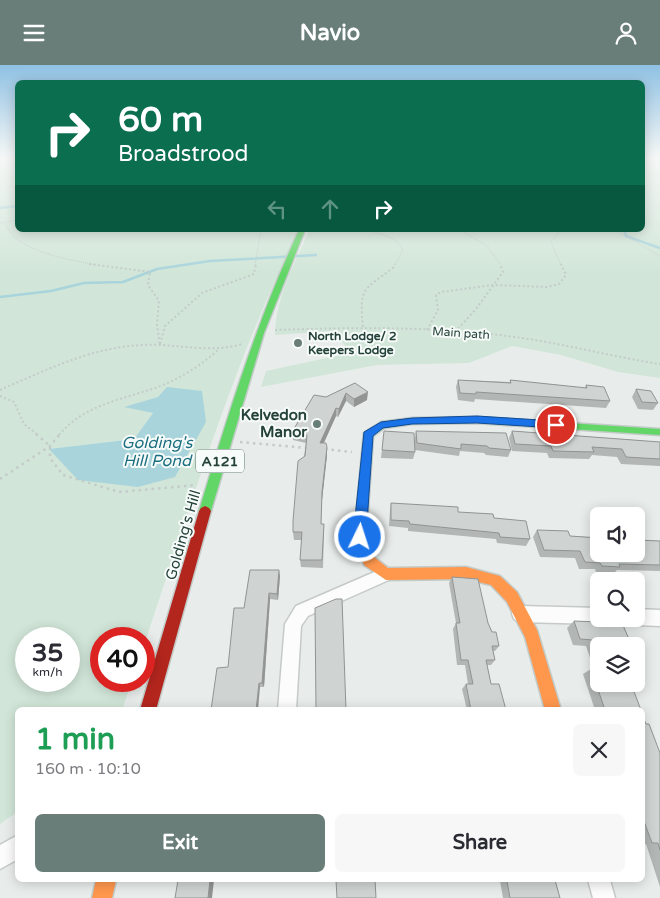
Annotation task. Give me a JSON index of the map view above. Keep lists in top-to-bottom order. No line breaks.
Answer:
{"streets":{"main road":["A121","Golding's Hill"],"path":["Main path"]},"crossings":[["Main path","Golding's Hill"]],"water":["Golding's Hill Pond"],"places":["North Lodge/ 2 Keepers Lodge","Kelvedon Manor"],"page":{"header":"Navio","turn":["60 m","Broadstrood"],"speed":"35 km/h","limit":"40","heading":["1 min","160 m · 10:10"],"buttons":["Exit","Share"]}}
